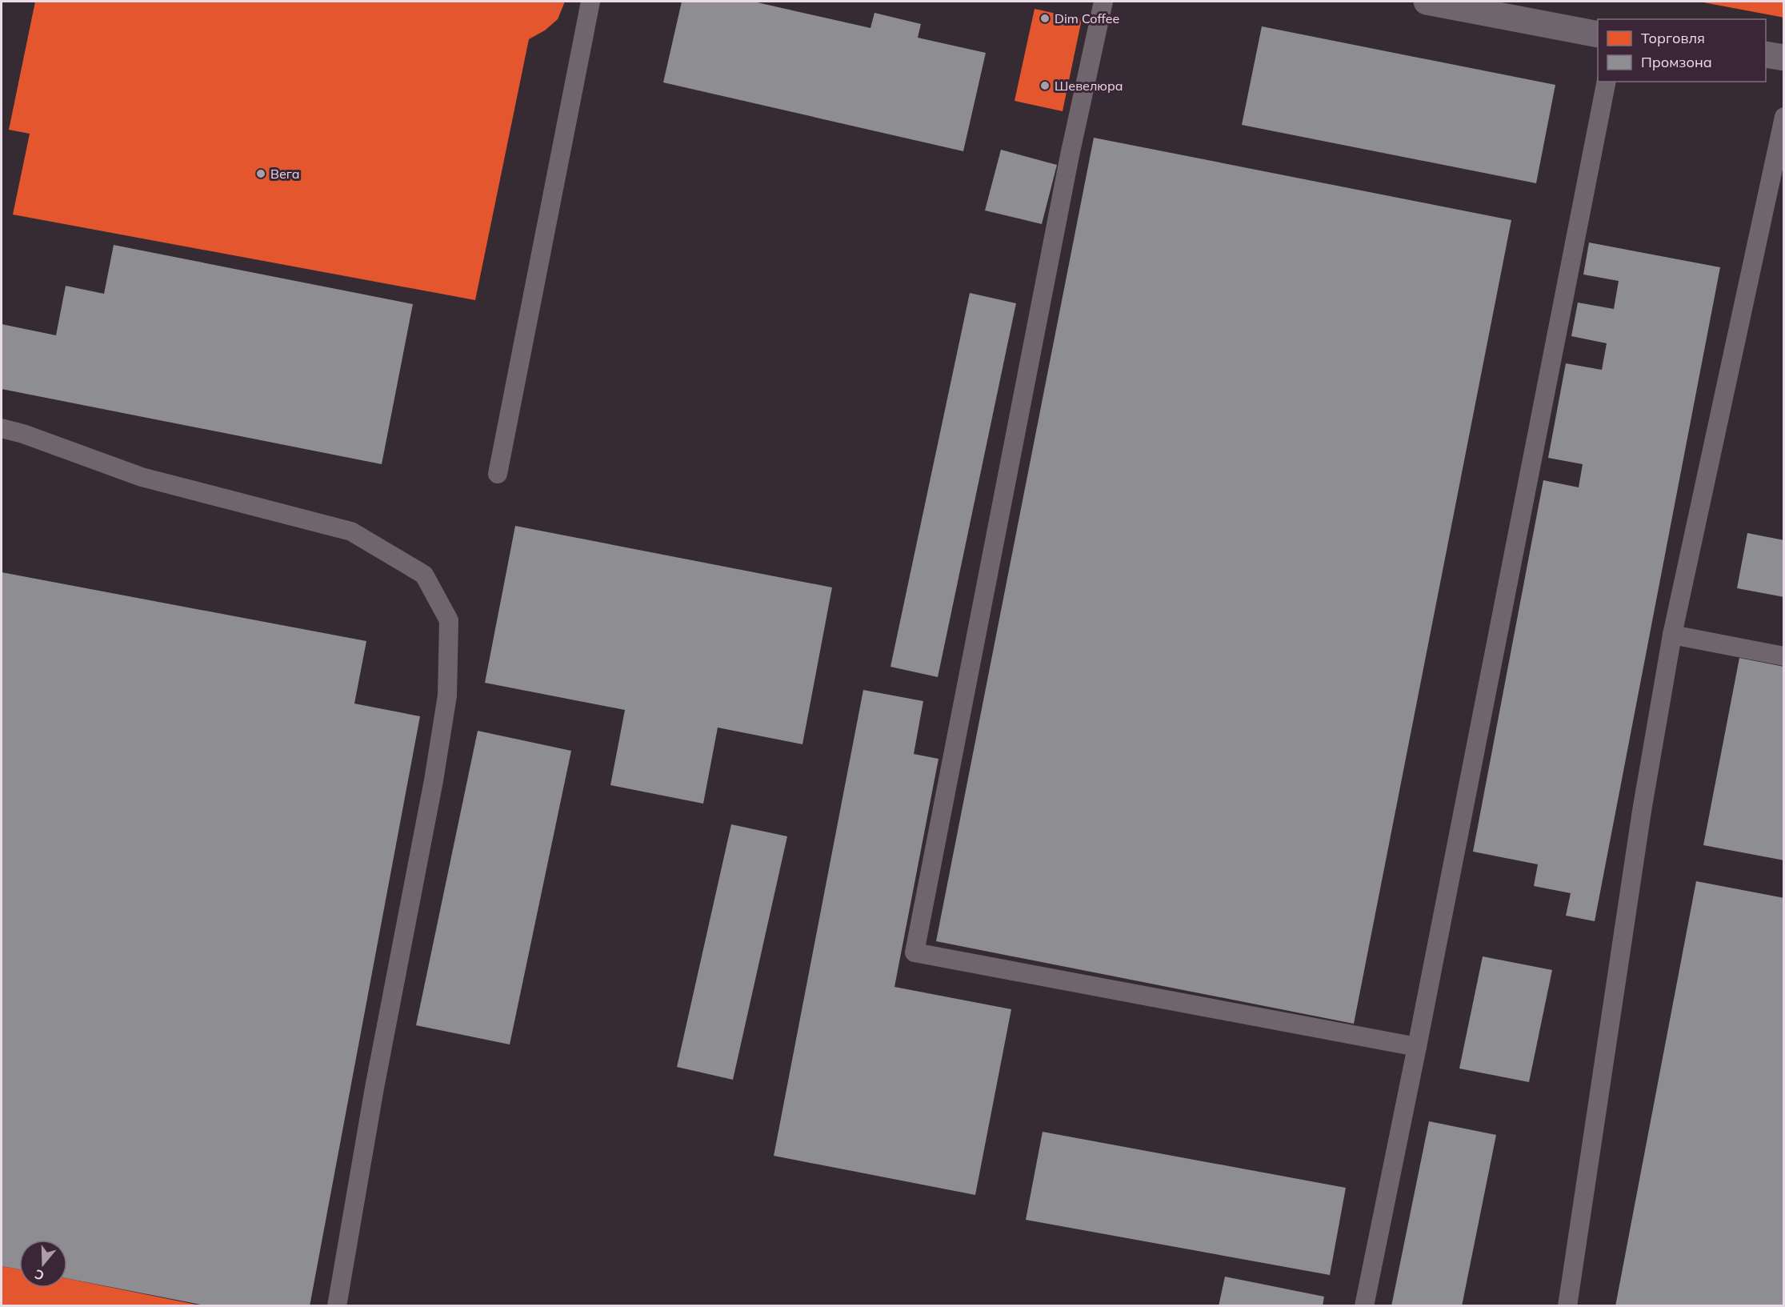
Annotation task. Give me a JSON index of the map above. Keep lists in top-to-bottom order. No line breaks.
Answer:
{"places":["Dim Coffee","Шевелюра","Вега"],"legend":["Торговля","Промзона"],"north":"bottom"}
